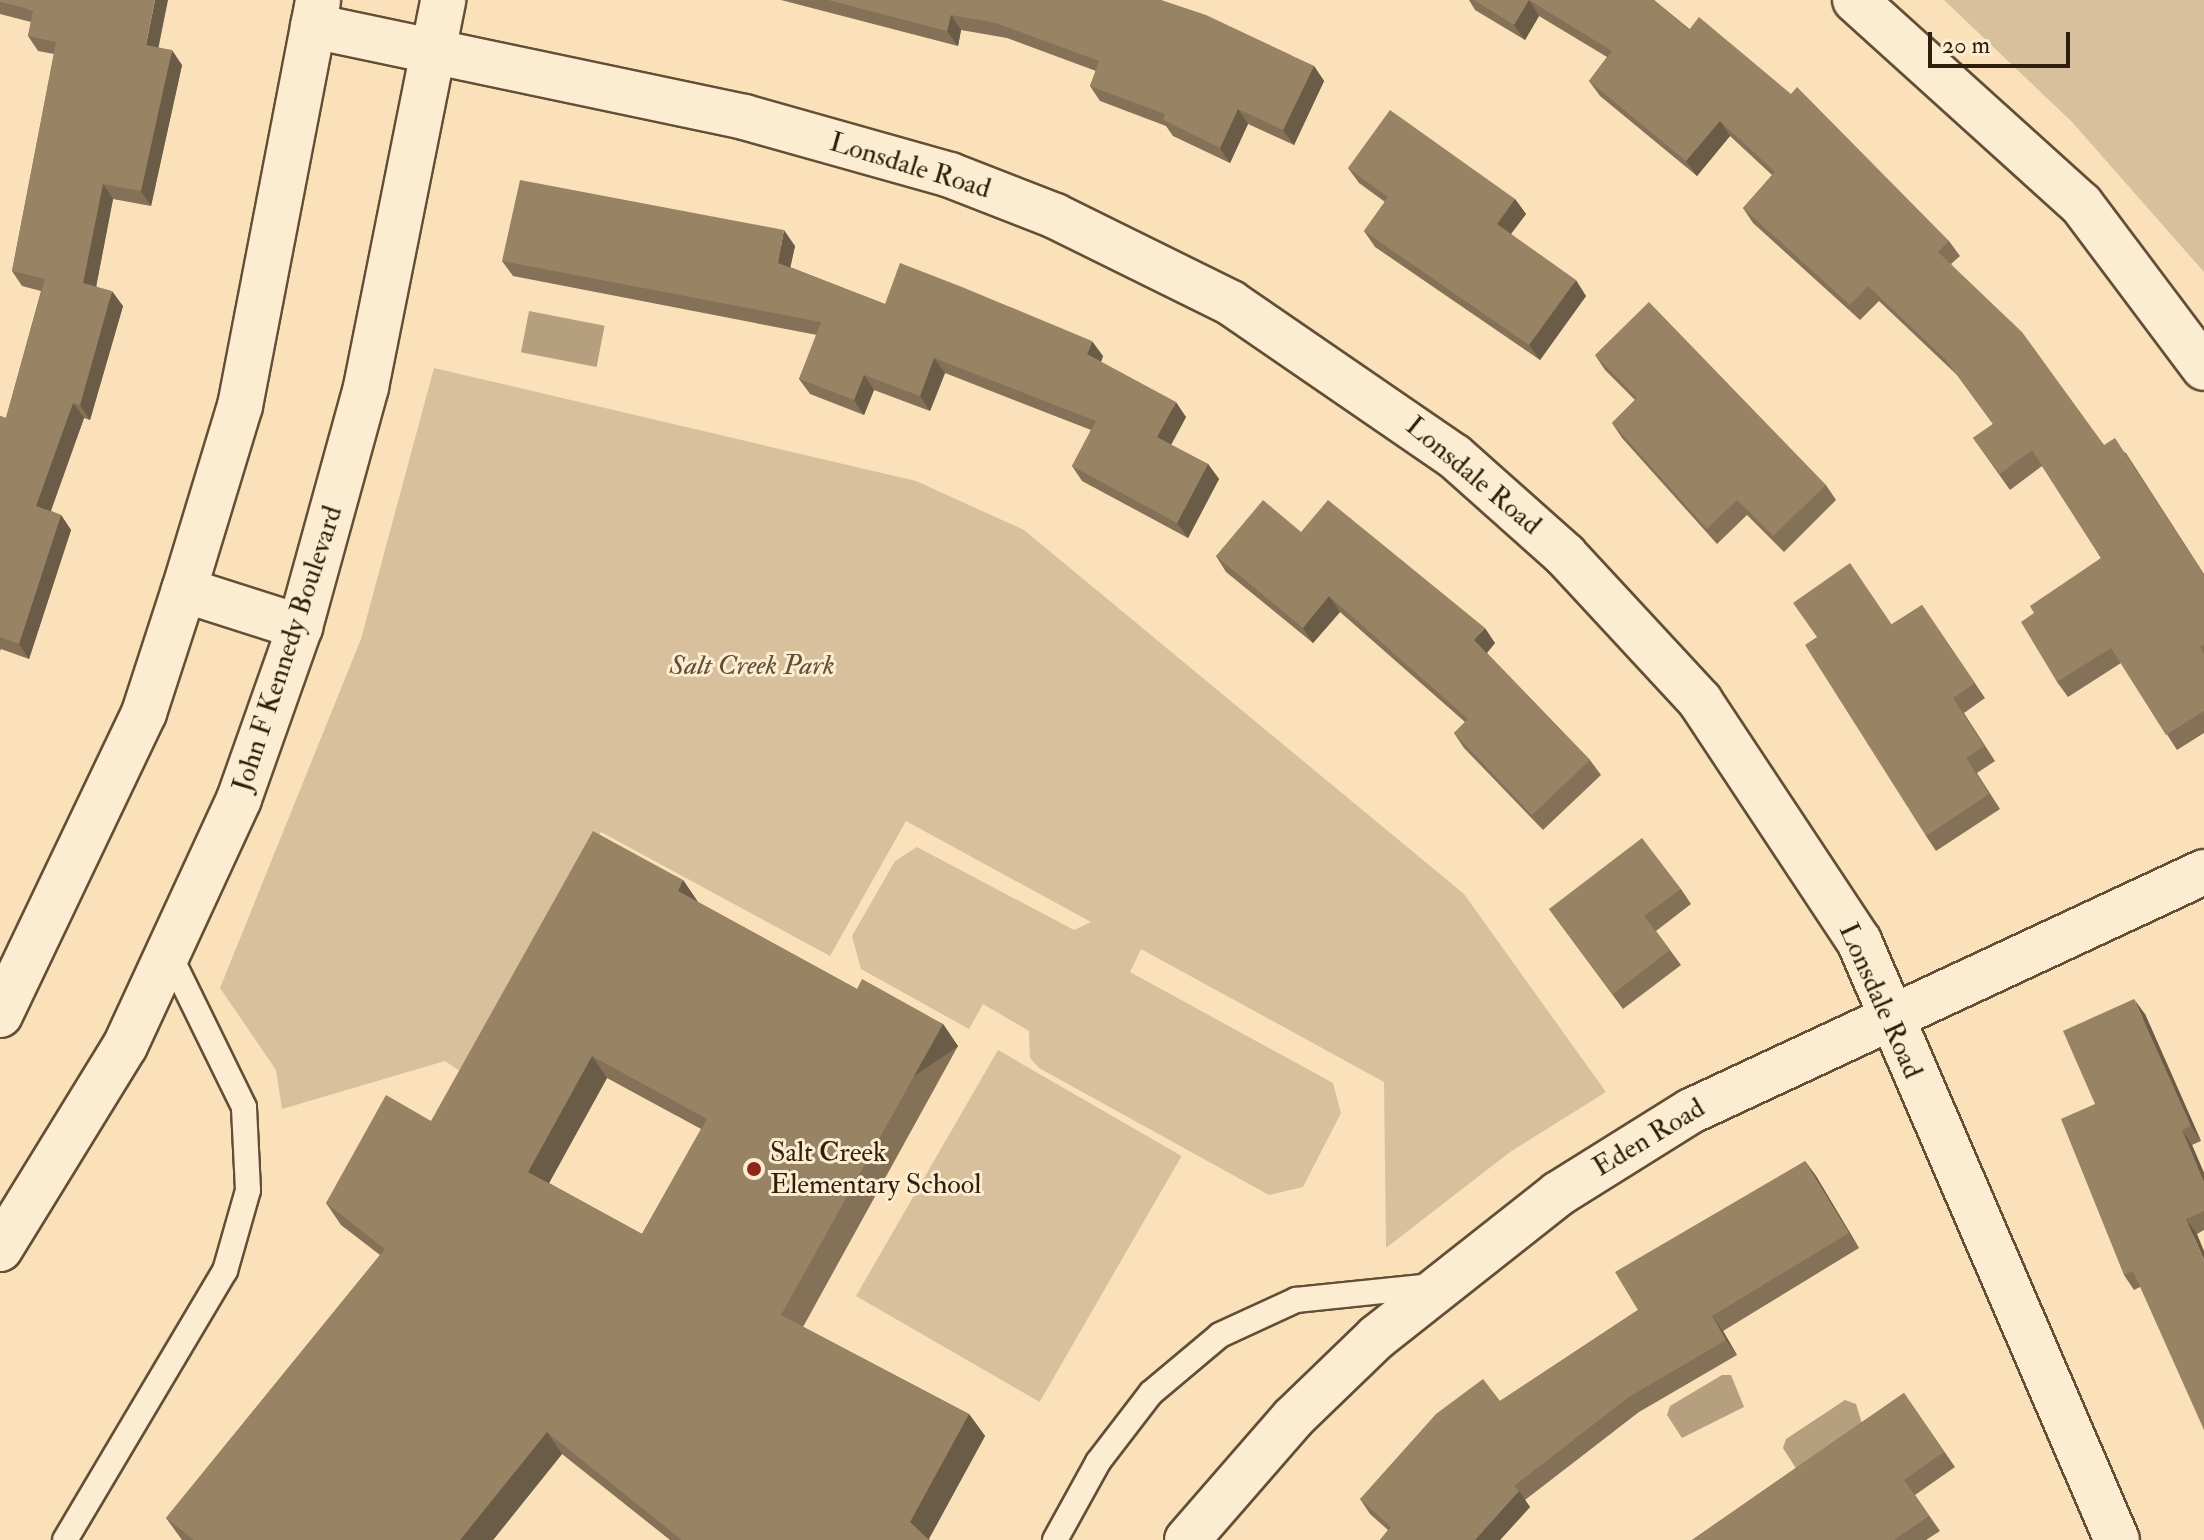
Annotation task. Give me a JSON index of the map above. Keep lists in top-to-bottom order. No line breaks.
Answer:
{"streets":{"street":["Lonsdale Road","John F Kennedy Boulevard","Eden Road"]},"crossings":[["Lonsdale Road","John F Kennedy Boulevard"],["Lonsdale Road","Eden Road"]],"parks":["Salt Creek Park"],"places":["Salt Creek Elementary School"],"scale_bar":"20 m"}
